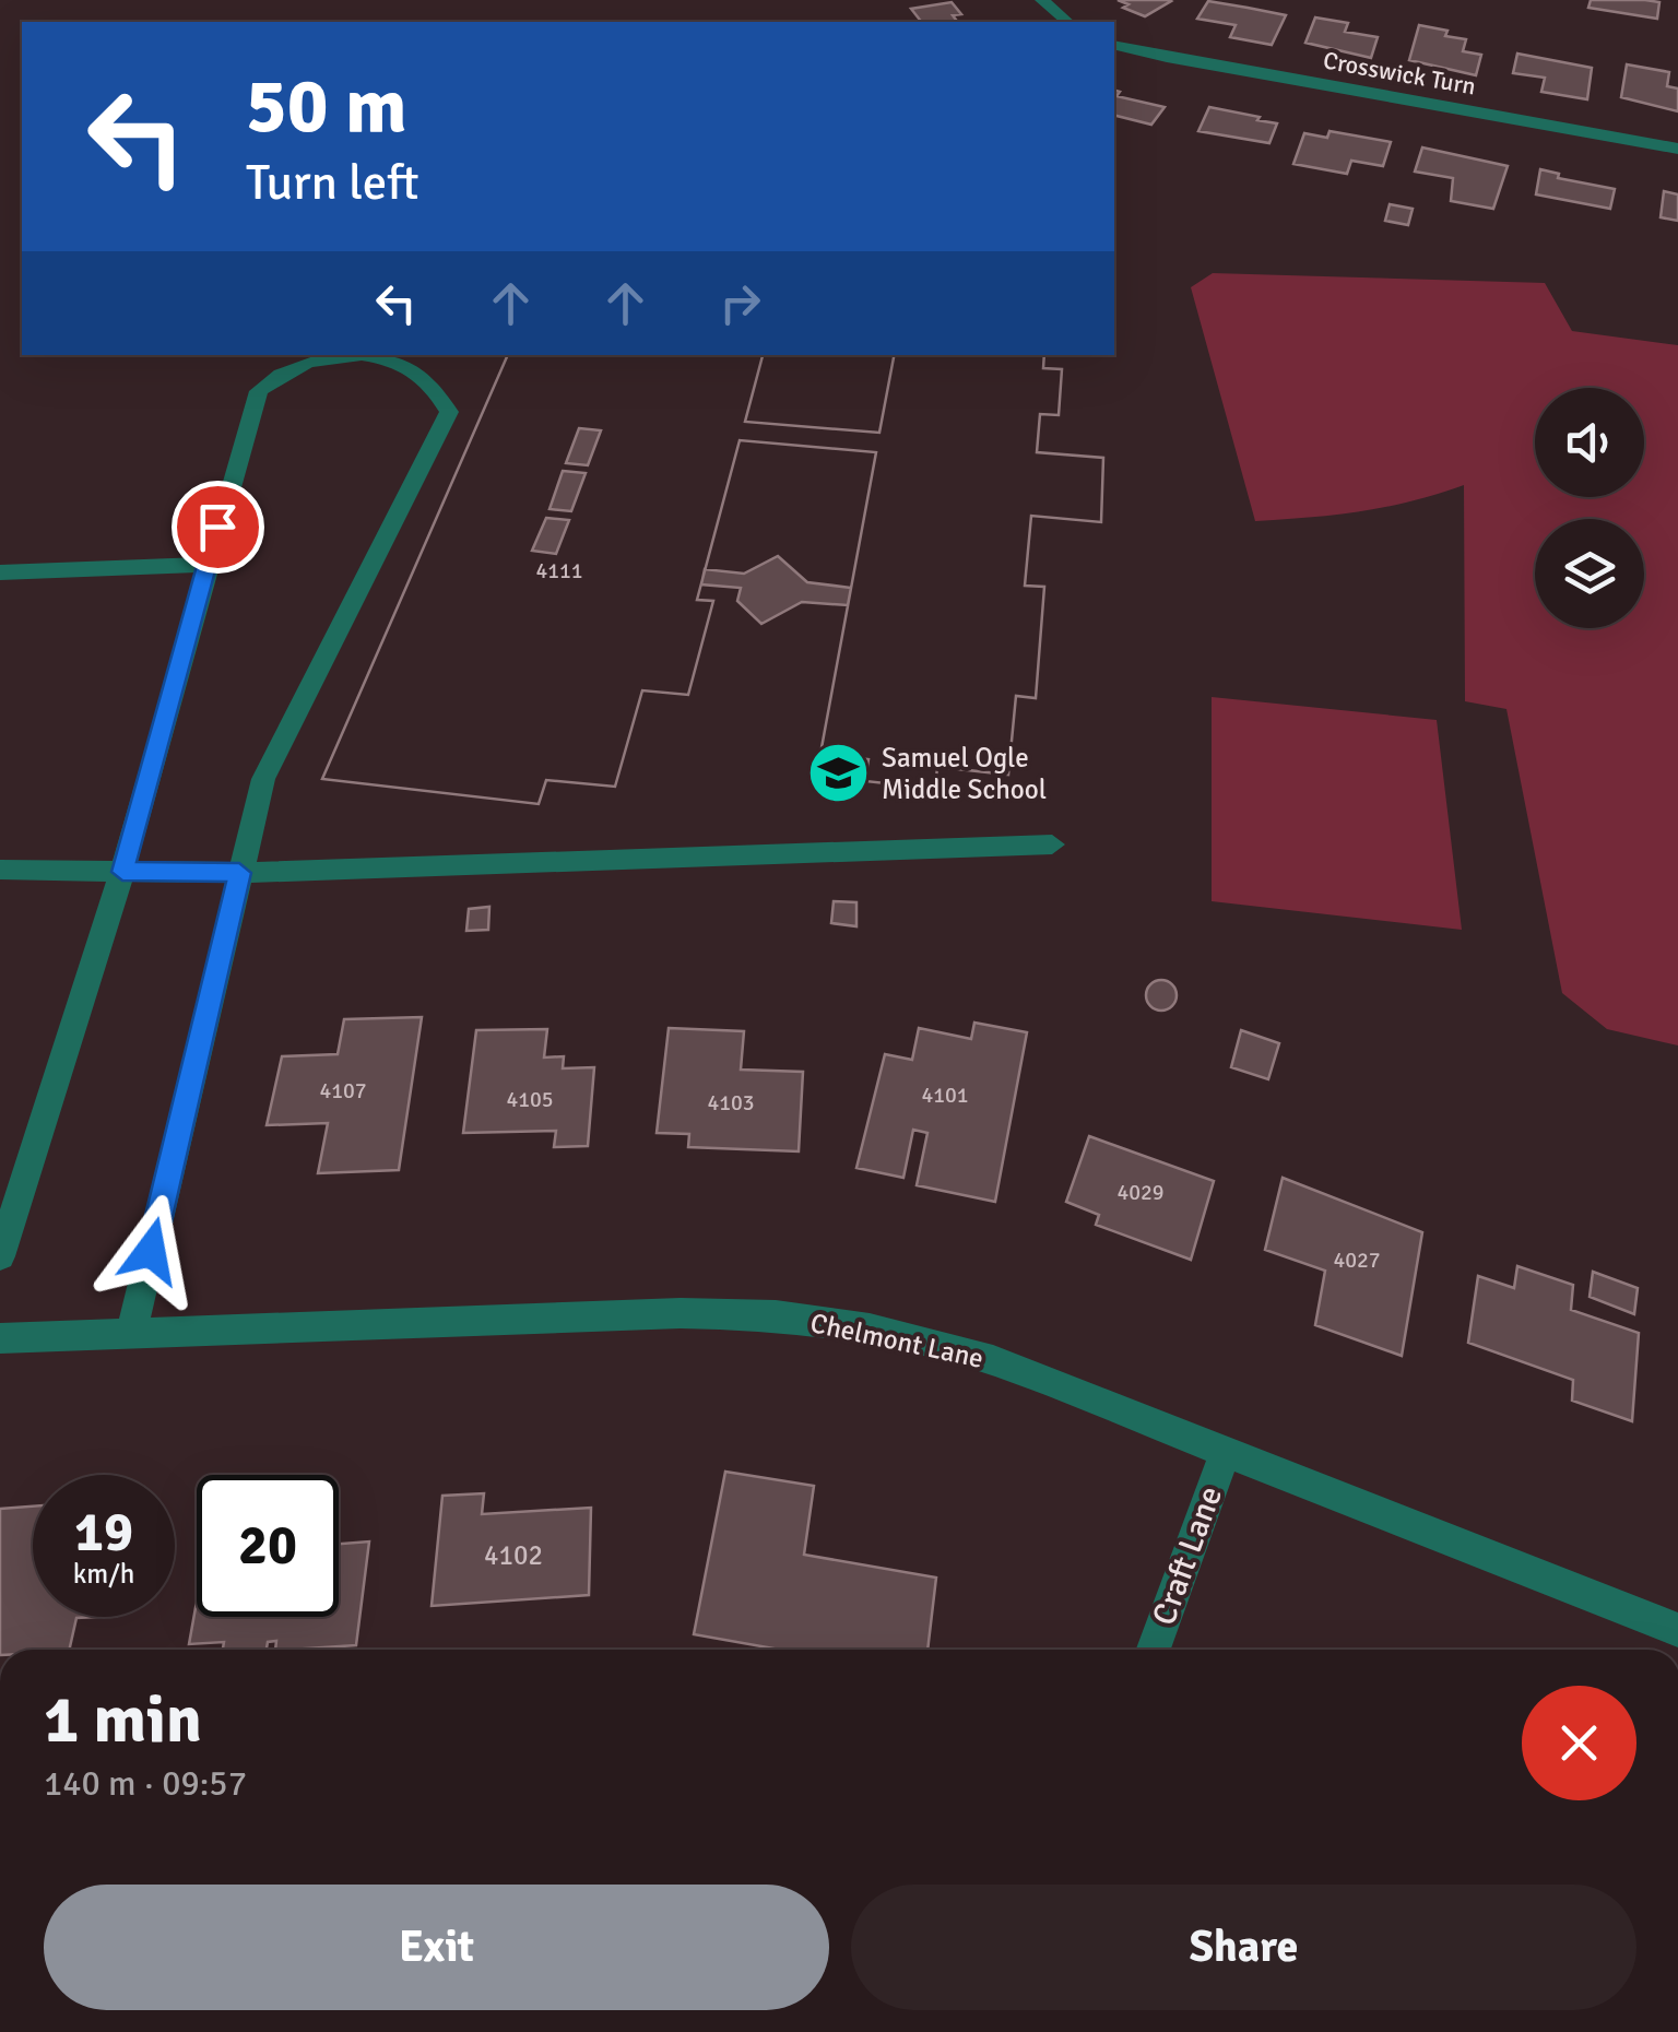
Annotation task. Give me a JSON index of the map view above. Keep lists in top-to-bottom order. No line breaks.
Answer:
{"streets":{"street":["Crosswick Turn","Chelmont Lane","Craft Lane"]},"crossings":[["Chelmont Lane","Craft Lane"]],"places":{"school or university":["Samuel Ogle Middle School"]},"house_numbers":["4111","4107","4101","4105","4103","4029","4027","4102"],"page":{"turn":["50 m","Turn left"],"speed":"19 km/h","limit":"20","heading":["1 min","140 m · 09:57"],"buttons":["Exit","Share"]}}
